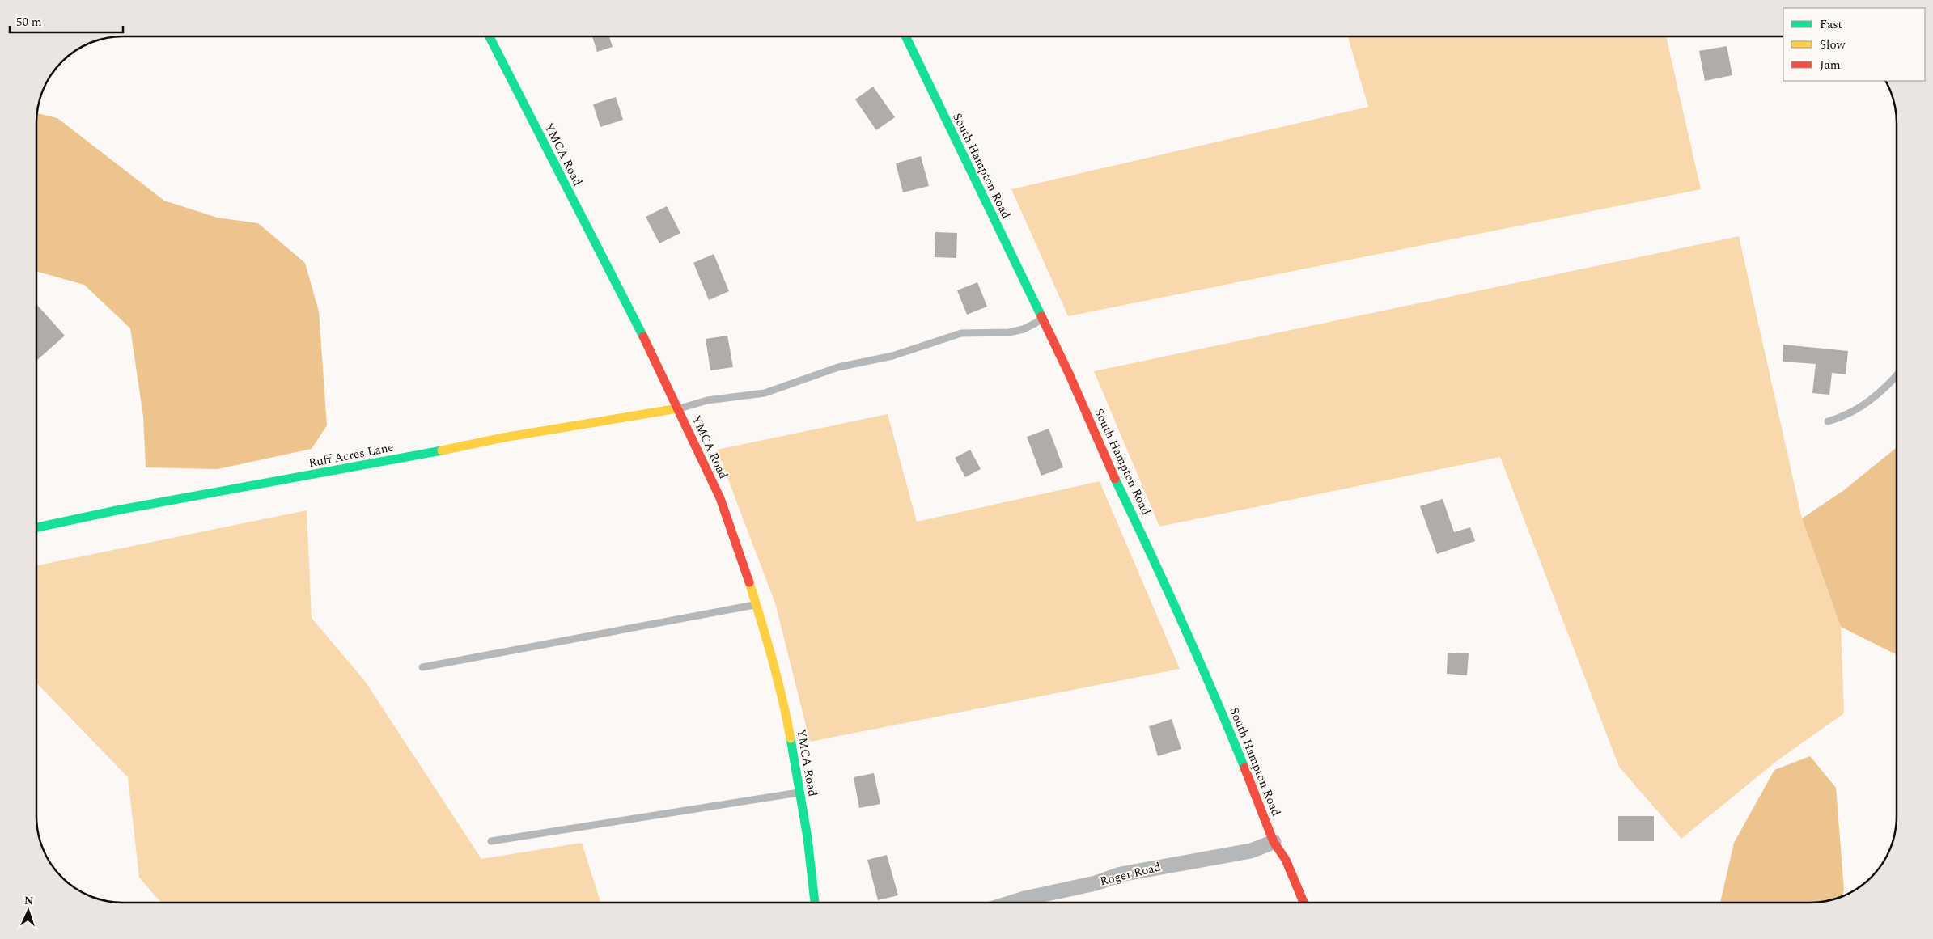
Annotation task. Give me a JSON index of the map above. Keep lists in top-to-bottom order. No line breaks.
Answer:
{"streets":{"street":["YMCA Road","South Hampton Road","Ruff Acres Lane","Roger Road"]},"crossings":[["YMCA Road","Ruff Acres Lane"],["South Hampton Road","Roger Road"]],"legend":["Fast","Slow","Jam"],"scale_bar":"50 m","north":"top"}
